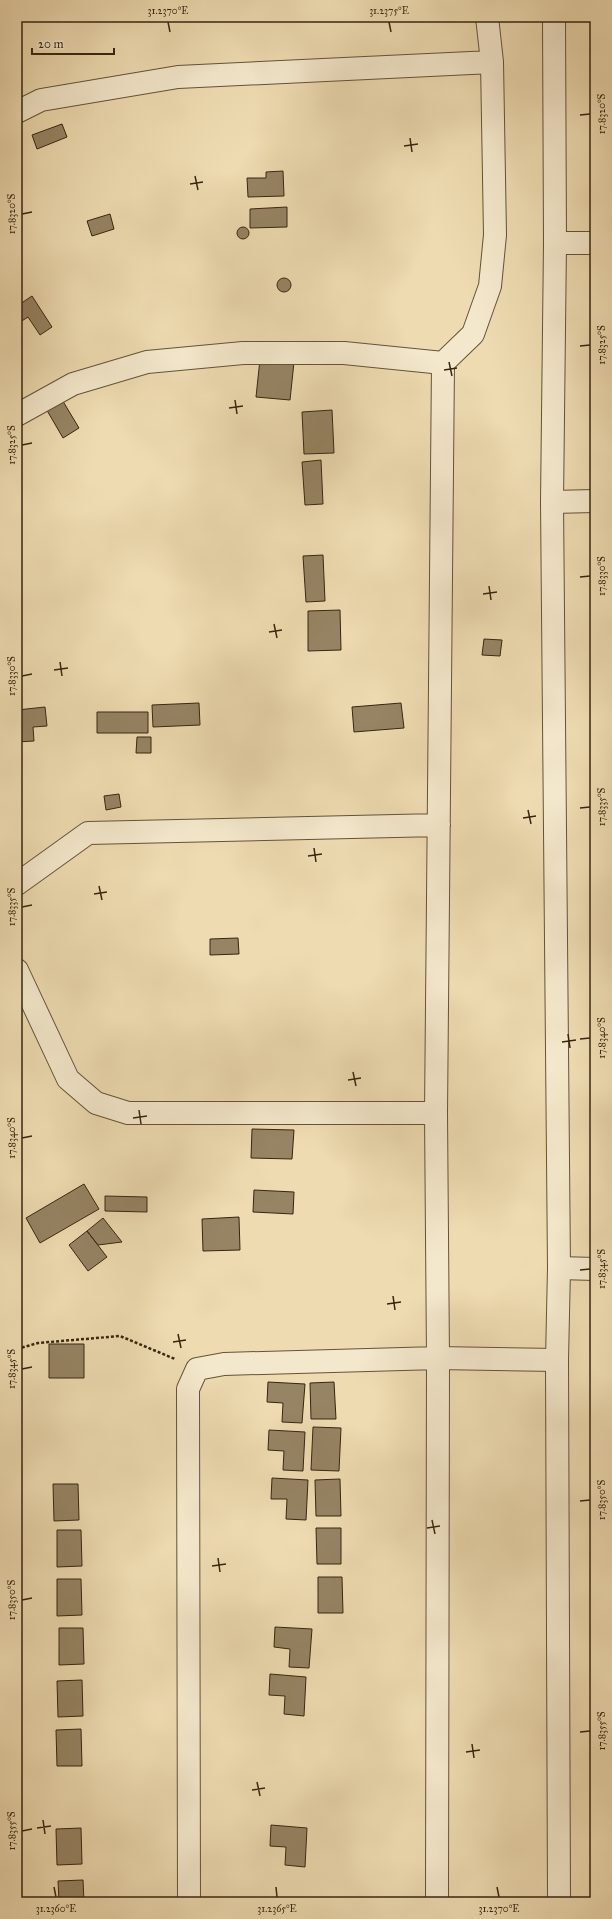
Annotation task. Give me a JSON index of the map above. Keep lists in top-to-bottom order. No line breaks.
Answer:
{"scale_bar":"20 m","coordinates":["31.2370°E","31.2375°E","17.8320°S","17.8325°S","17.8330°S","17.8335°S","17.8340°S","17.8345°S","17.8350°S","17.8355°S","31.2360°E","31.2365°E"]}
